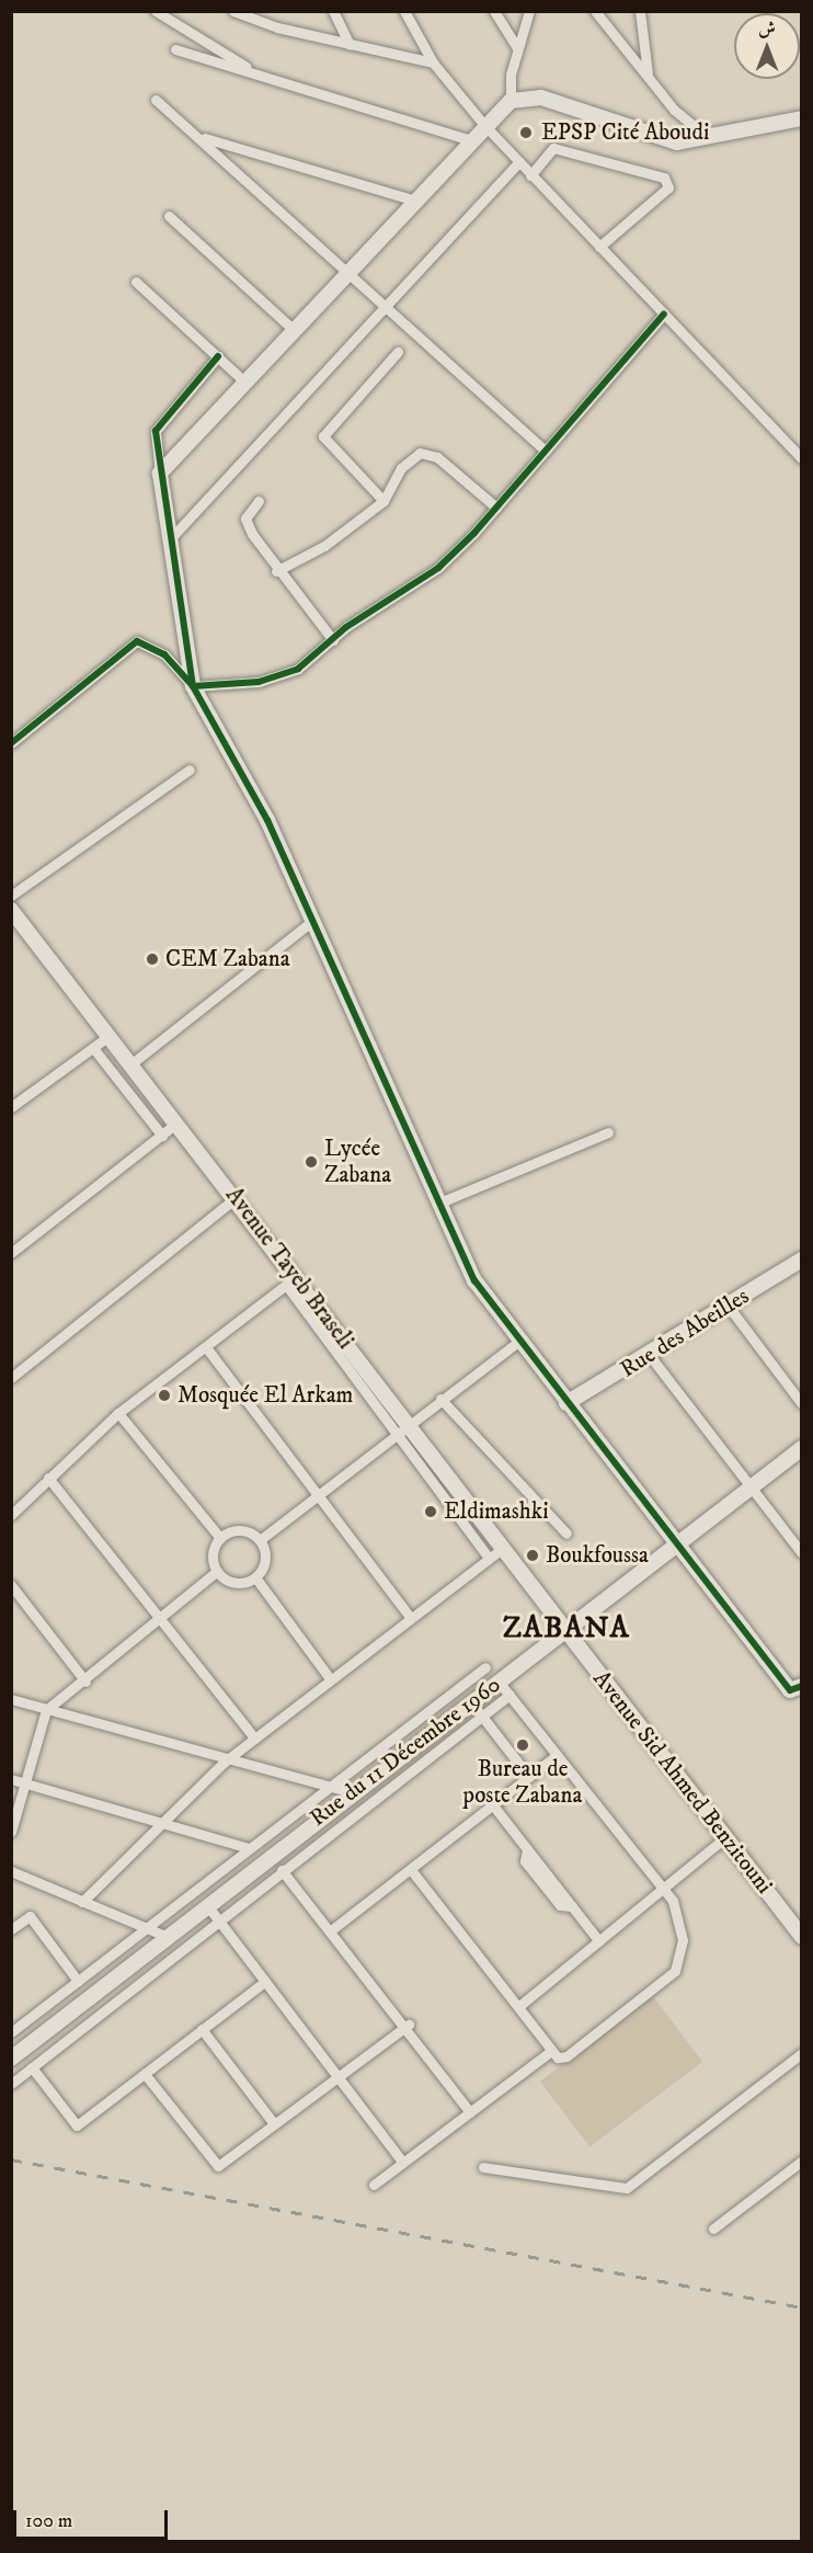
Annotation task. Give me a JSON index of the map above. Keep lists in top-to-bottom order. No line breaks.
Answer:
{"streets":{"street":["Avenue Tayeb Braseli","Rue des Abeilles","Rue du 11 Décembre 1960","Avenue Sid Ahmed Benzitouni"]},"crossings":[["Avenue Tayeb Braseli","Rue du 11 Décembre 1960"],["Avenue Tayeb Braseli","Avenue Sid Ahmed Benzitouni"],["Rue du 11 Décembre 1960","Avenue Sid Ahmed Benzitouni"]],"districts":["ZABANA"],"places":["EPSP Cité Aboudi","CEM Zabana","Lycée Zabana","Mosquée El Arkam","Eldimashki","Boukfoussa","Bureau de poste Zabana"],"scale_bar":"100 m","north":"top"}
